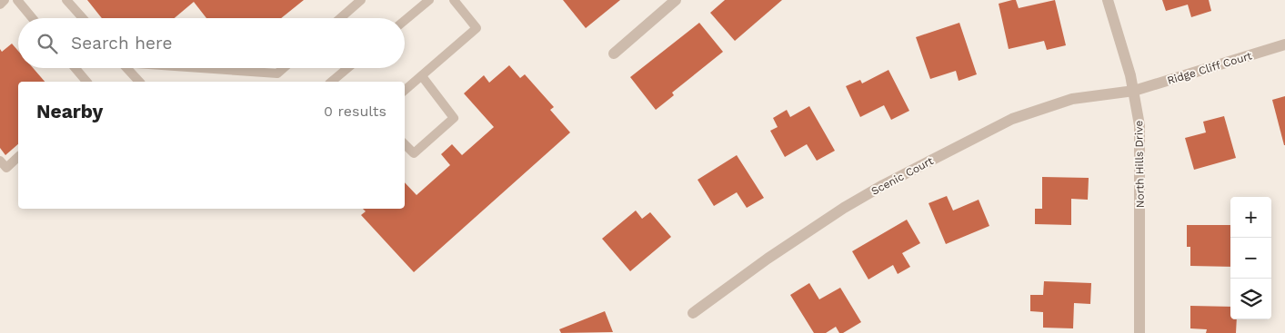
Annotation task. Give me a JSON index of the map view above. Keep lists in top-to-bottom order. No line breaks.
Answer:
{"streets":{"street":["Ridge Cliff Court","North Hills Drive","Scenic Court"]},"crossings":[["Ridge Cliff Court","North Hills Drive"],["Ridge Cliff Court","Scenic Court"],["North Hills Drive","Scenic Court"]],"page":{"search":"Search here","heading":["Nearby","0 results"],"map_buttons":["+","−"]}}
